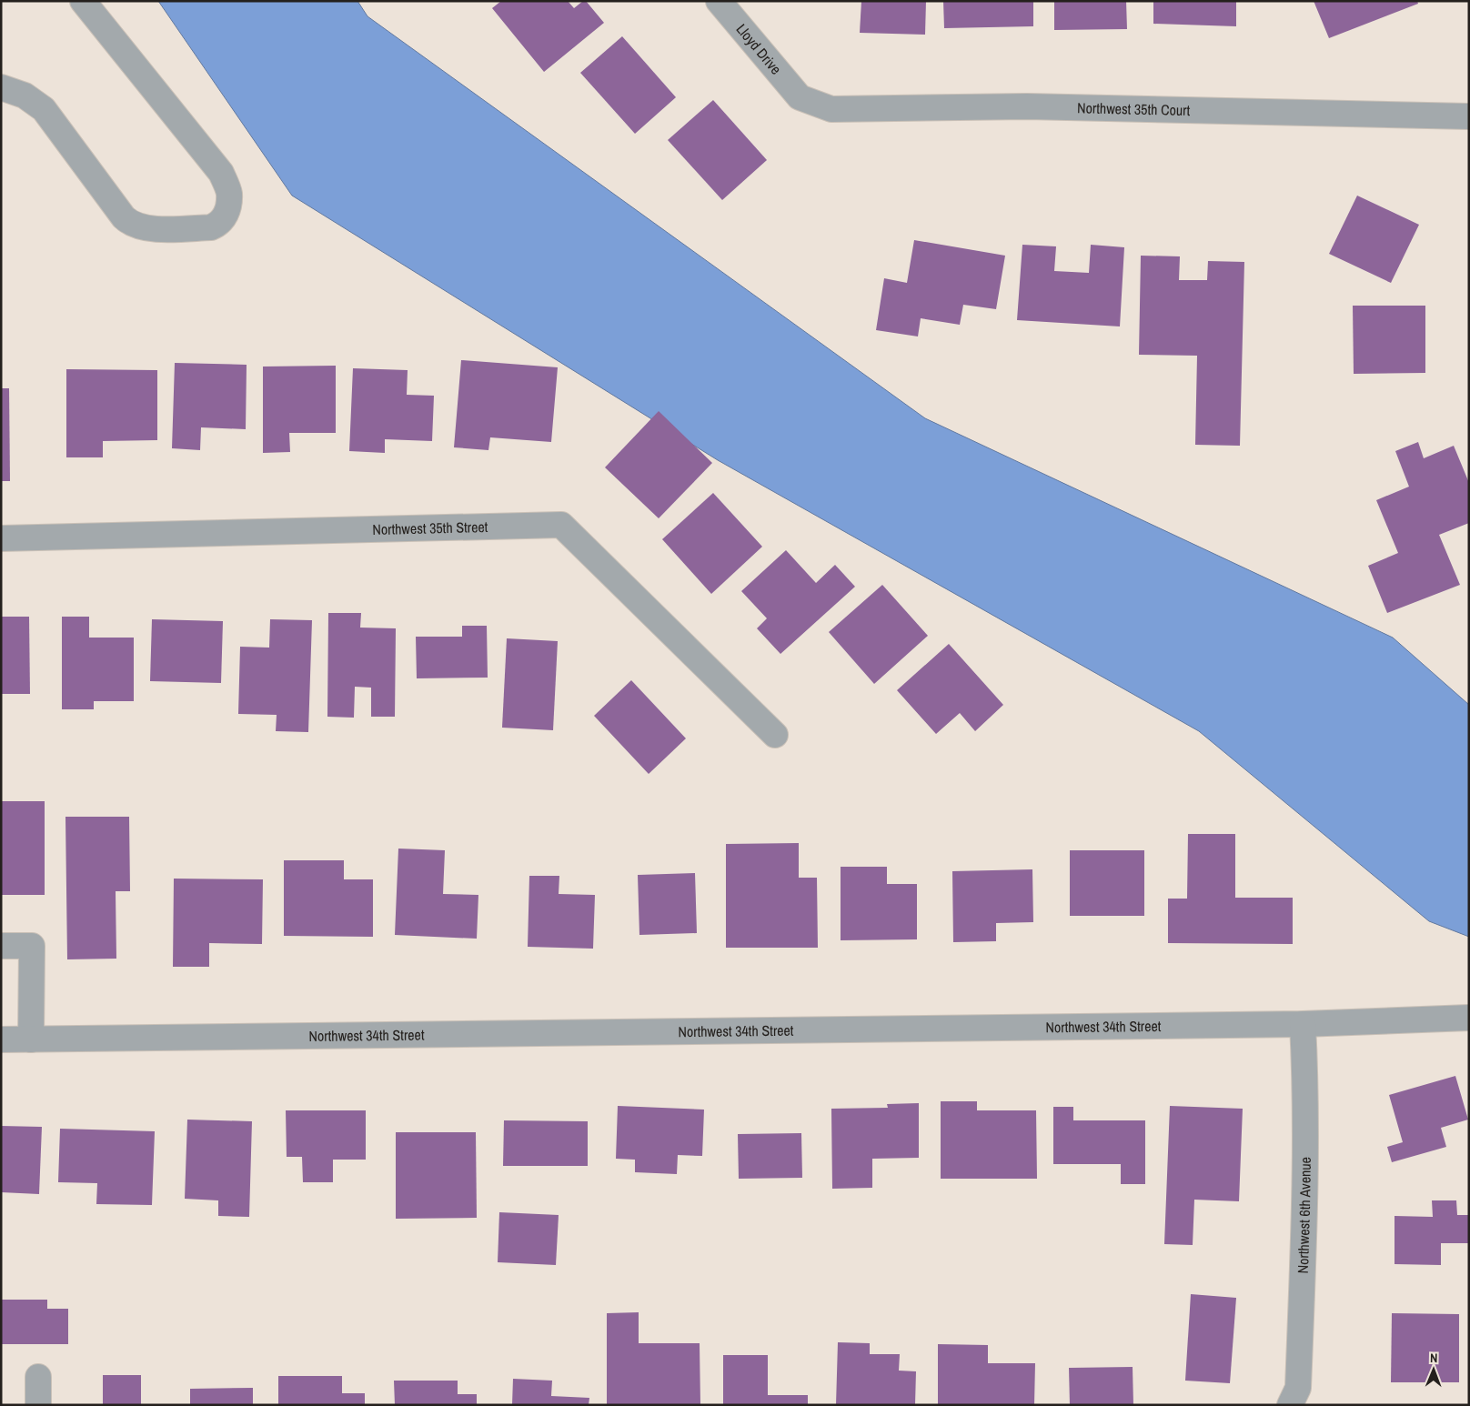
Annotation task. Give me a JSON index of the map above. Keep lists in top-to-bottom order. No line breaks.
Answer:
{"streets":{"street":["Lloyd Drive","Northwest 35th Court","Northwest 35th Street","Northwest 34th Street","Northwest 6th Avenue"]},"crossings":[["Lloyd Drive","Northwest 35th Court"],["Northwest 34th Street","Northwest 6th Avenue"]],"north":"top"}
